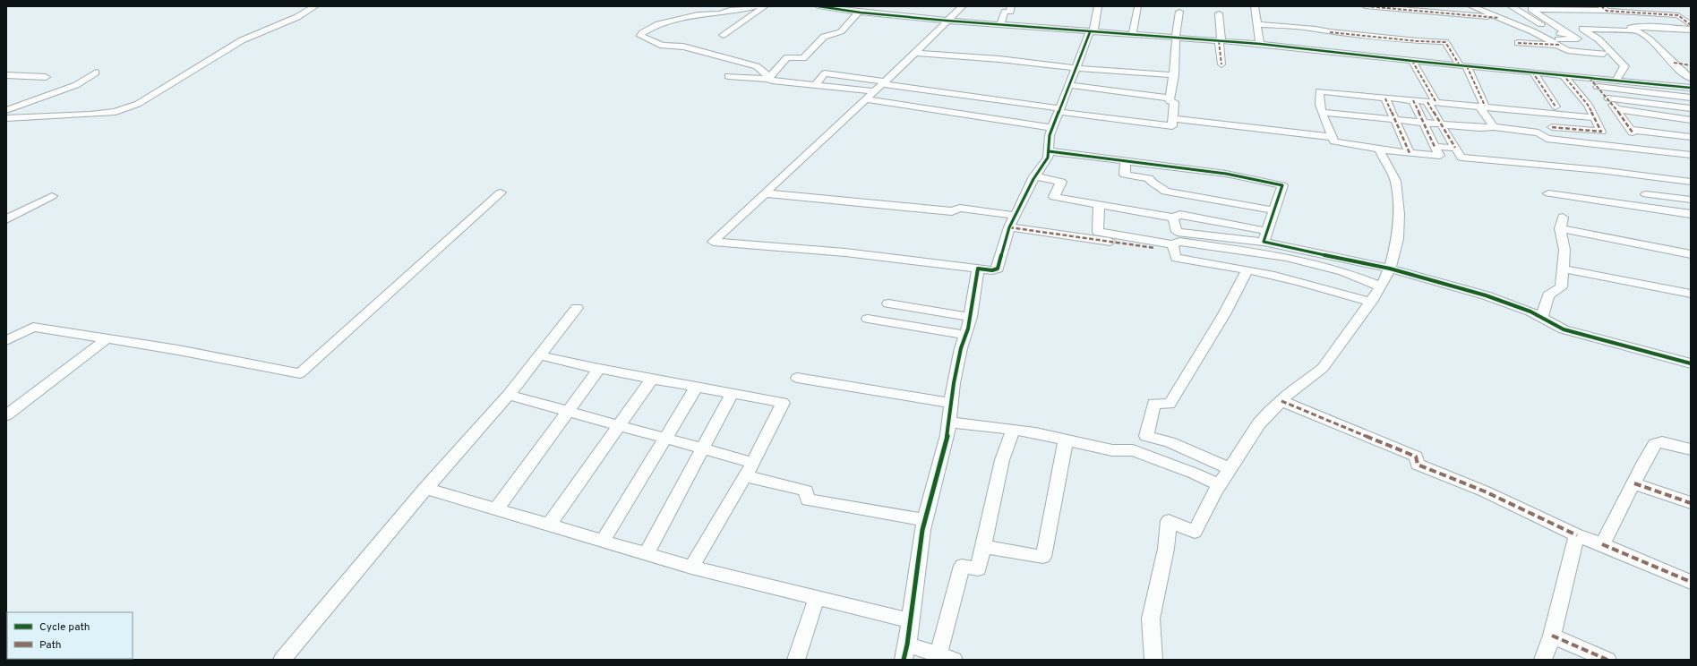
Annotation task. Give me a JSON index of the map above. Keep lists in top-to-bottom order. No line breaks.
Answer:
{"legend":["Cycle path","Path"]}
